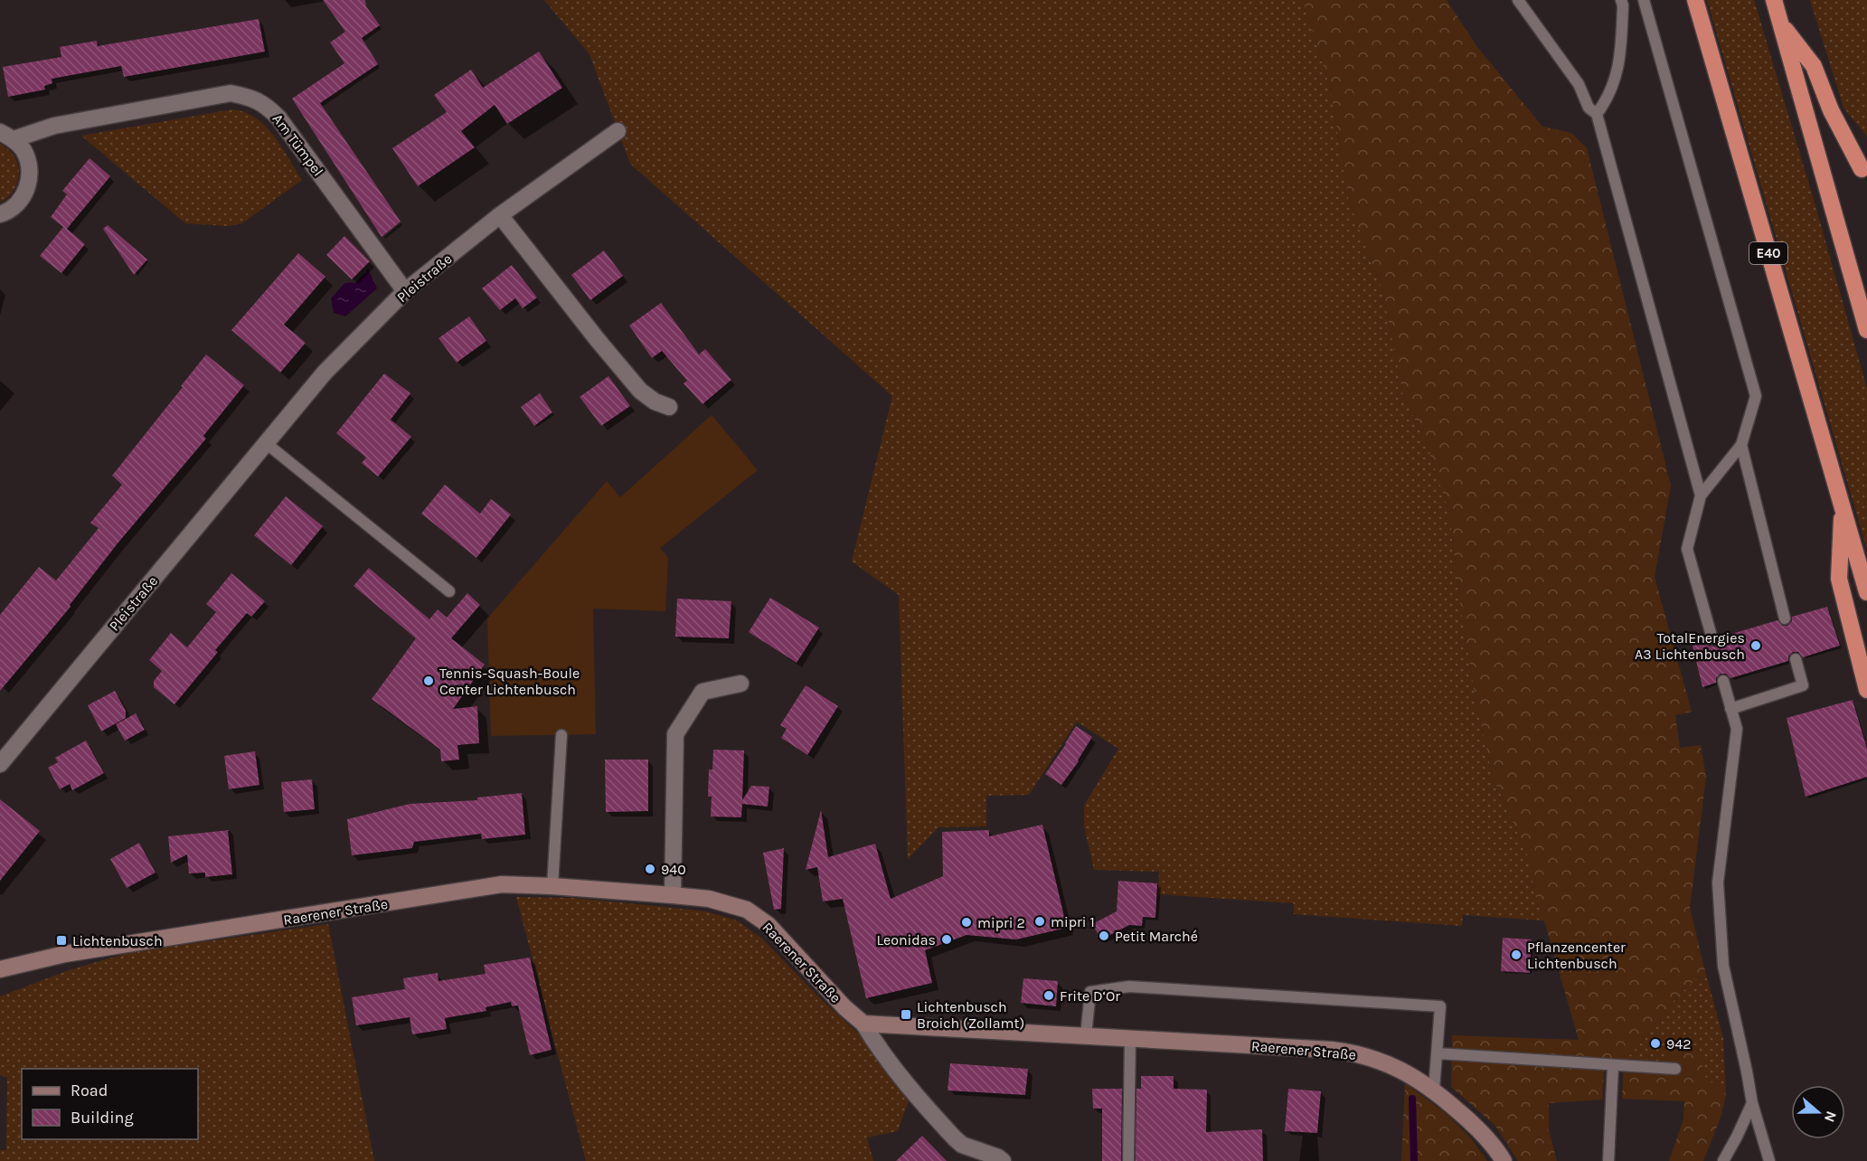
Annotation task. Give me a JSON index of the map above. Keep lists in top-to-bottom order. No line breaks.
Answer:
{"streets":{"highway":["E40"],"street":["Am Tümpel","Pleistraße","Raerener Straße"]},"crossings":[["Am Tümpel","Pleistraße"]],"places":{"other":["TotalEnergies A3 Lichtenbusch","Tennis-Squash-Boule Center Lichtenbusch","940","mipri 1","mipri 2","Petit Marché","Leonidas","Pflanzencenter Lichtenbusch","Frite D‘Or","942"],"transit":["Lichtenbusch","Lichtenbusch Broich (Zollamt)"]},"legend":["Road","Building"],"north":"right"}
